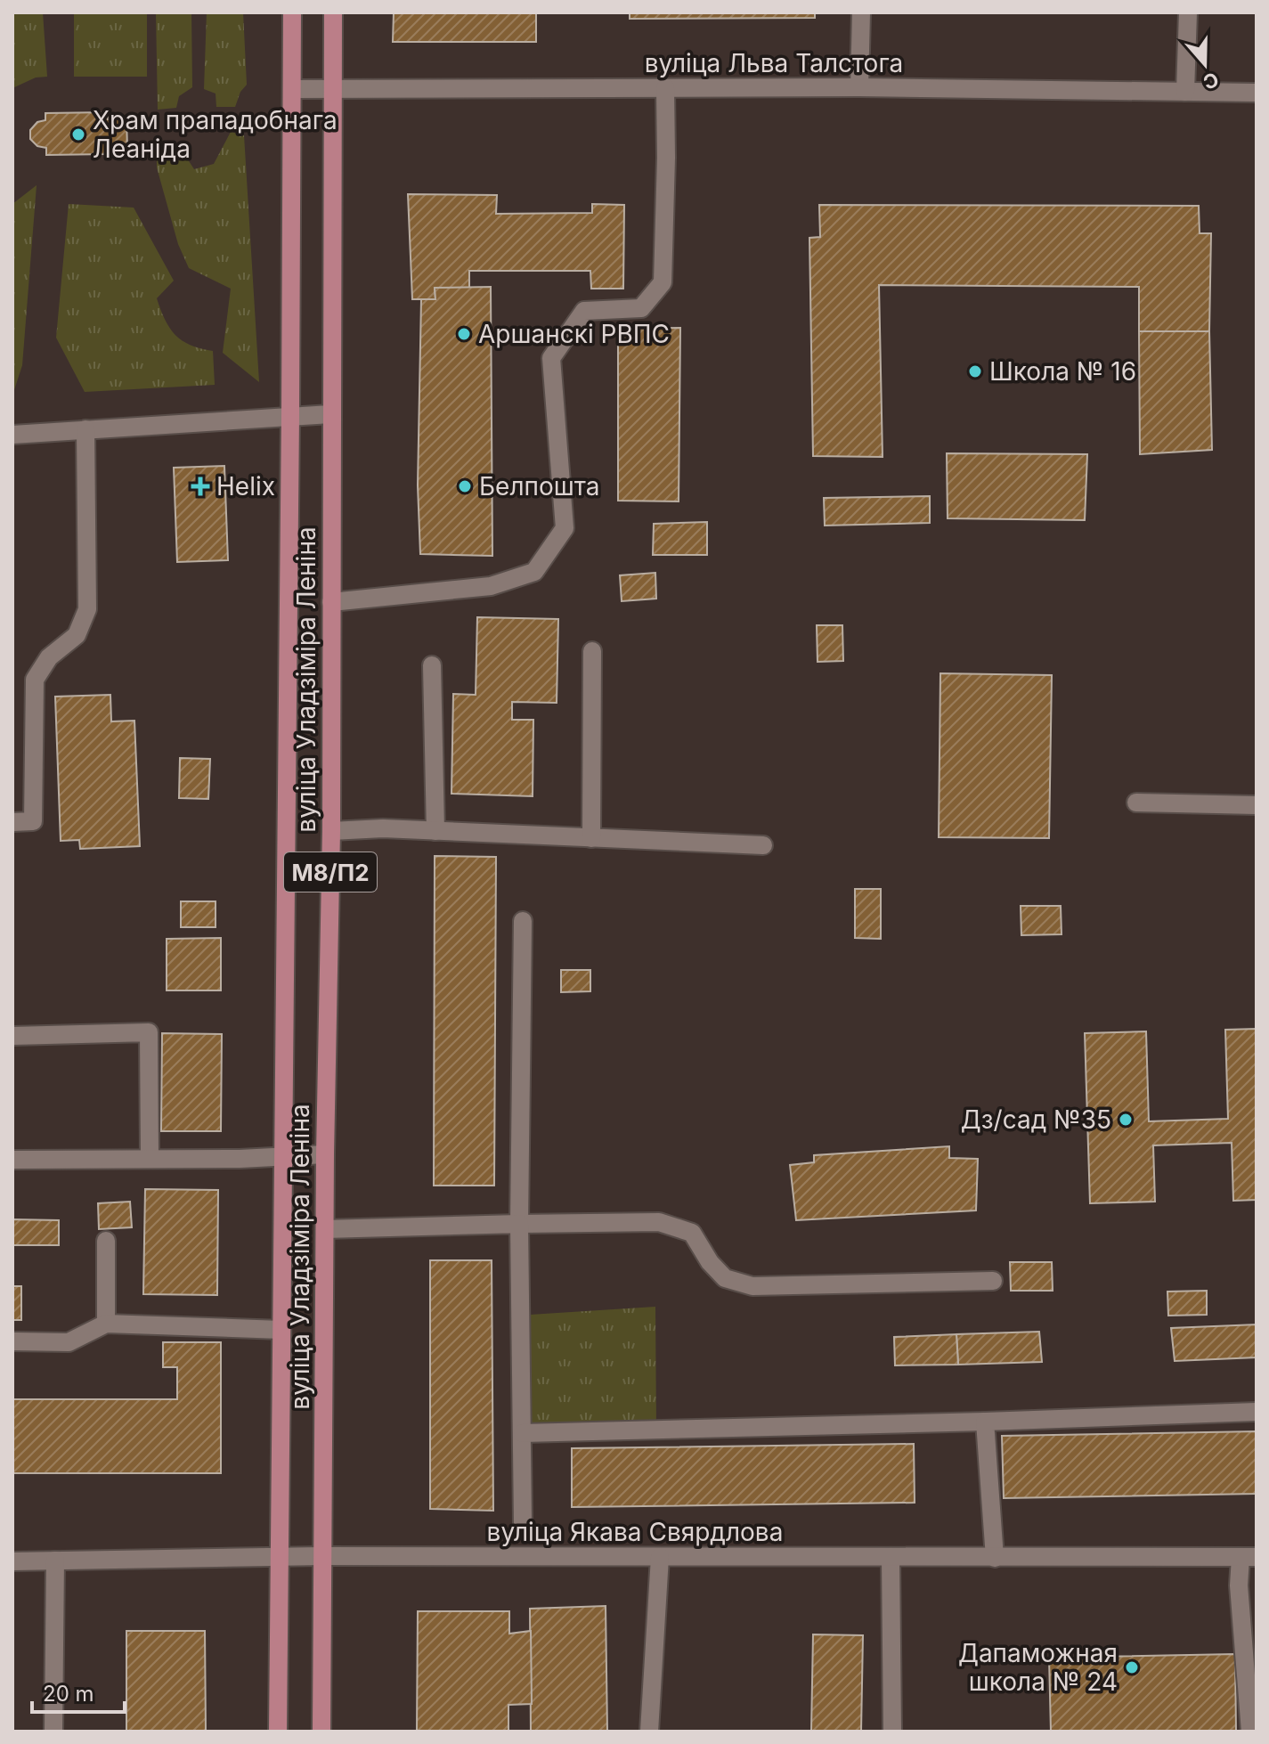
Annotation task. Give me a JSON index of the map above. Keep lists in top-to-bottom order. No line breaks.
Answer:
{"streets":{"main road":["вуліца Уладзіміра Леніна","М8/П2"],"street":["вуліца Льва Талстога","вуліца Якава Свярдлова"]},"crossings":[["вуліца Льва Талстога","вуліца Уладзіміра Леніна"],["вуліца Уладзіміра Леніна","вуліца Якава Свярдлова"]],"places":{"other":["Храм прападобнага Леаніда","Аршанскі РВПС","Школа № 16","Белпошта","Дз/сад №35","Дапаможная школа № 24"],"health":["Helix"]},"scale_bar":"20 m","north":"bottom"}
